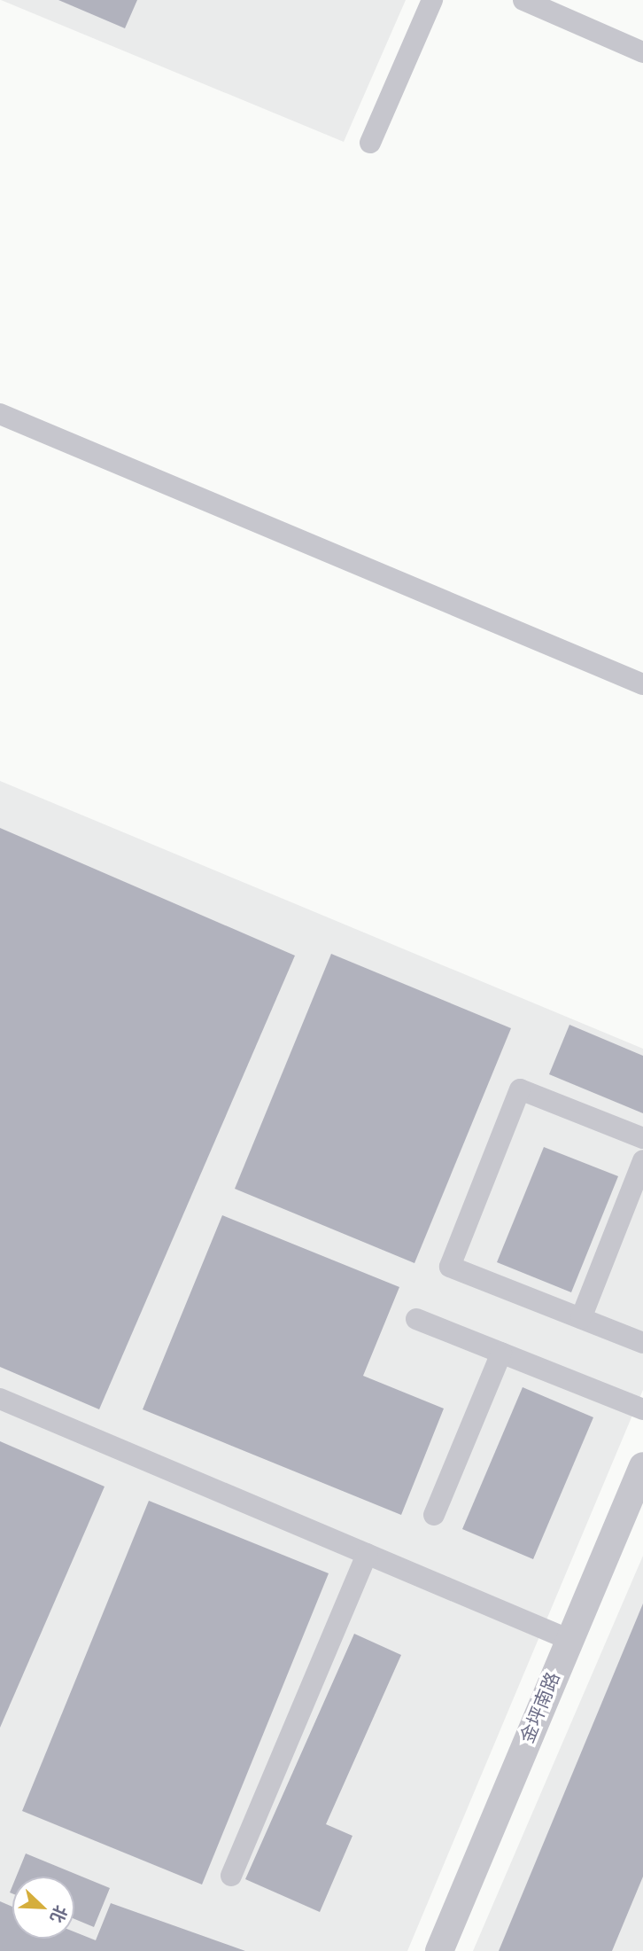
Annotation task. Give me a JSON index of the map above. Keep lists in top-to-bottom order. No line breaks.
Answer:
{"streets":{"street":["金坪南路"]},"north":"bottom right"}
